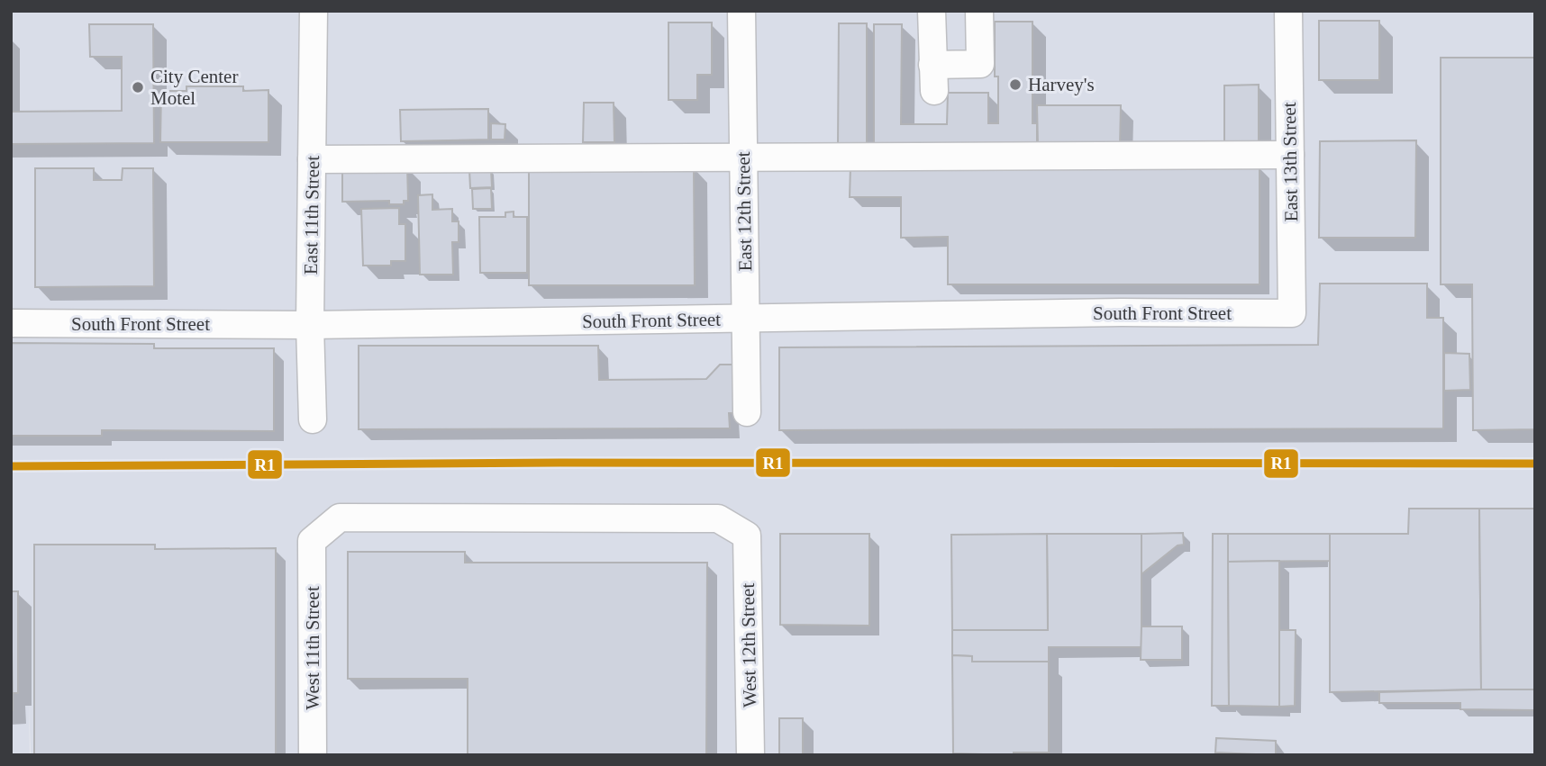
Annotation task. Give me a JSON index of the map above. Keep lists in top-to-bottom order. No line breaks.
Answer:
{"streets":{"street":["East 13th Street","East 12th Street","East 11th Street","South Front Street","West 12th Street","West 11th Street"]},"crossings":[["East 13th Street","South Front Street"],["East 12th Street","South Front Street"],["East 11th Street","South Front Street"],["West 12th Street","West 11th Street"]],"places":["Harvey's","City Center Motel"],"lines":["transit line R1"]}
